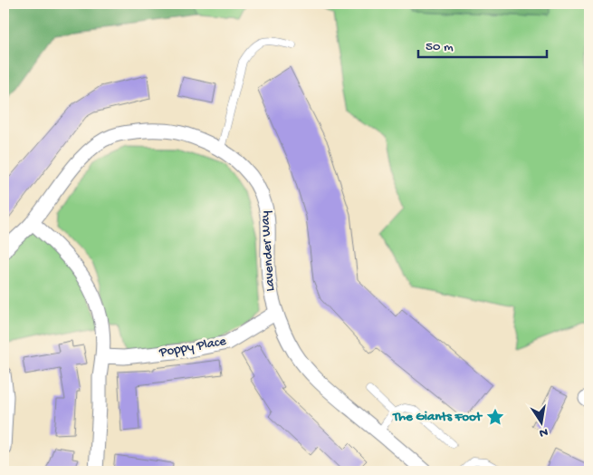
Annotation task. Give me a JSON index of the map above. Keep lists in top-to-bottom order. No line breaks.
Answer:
{"streets":{"street":["Lavender Way","Poppy Place"]},"crossings":[["Lavender Way","Poppy Place"]],"places":{"place":["The Giants Foot"]},"scale_bar":"50 m","north":"bottom"}
